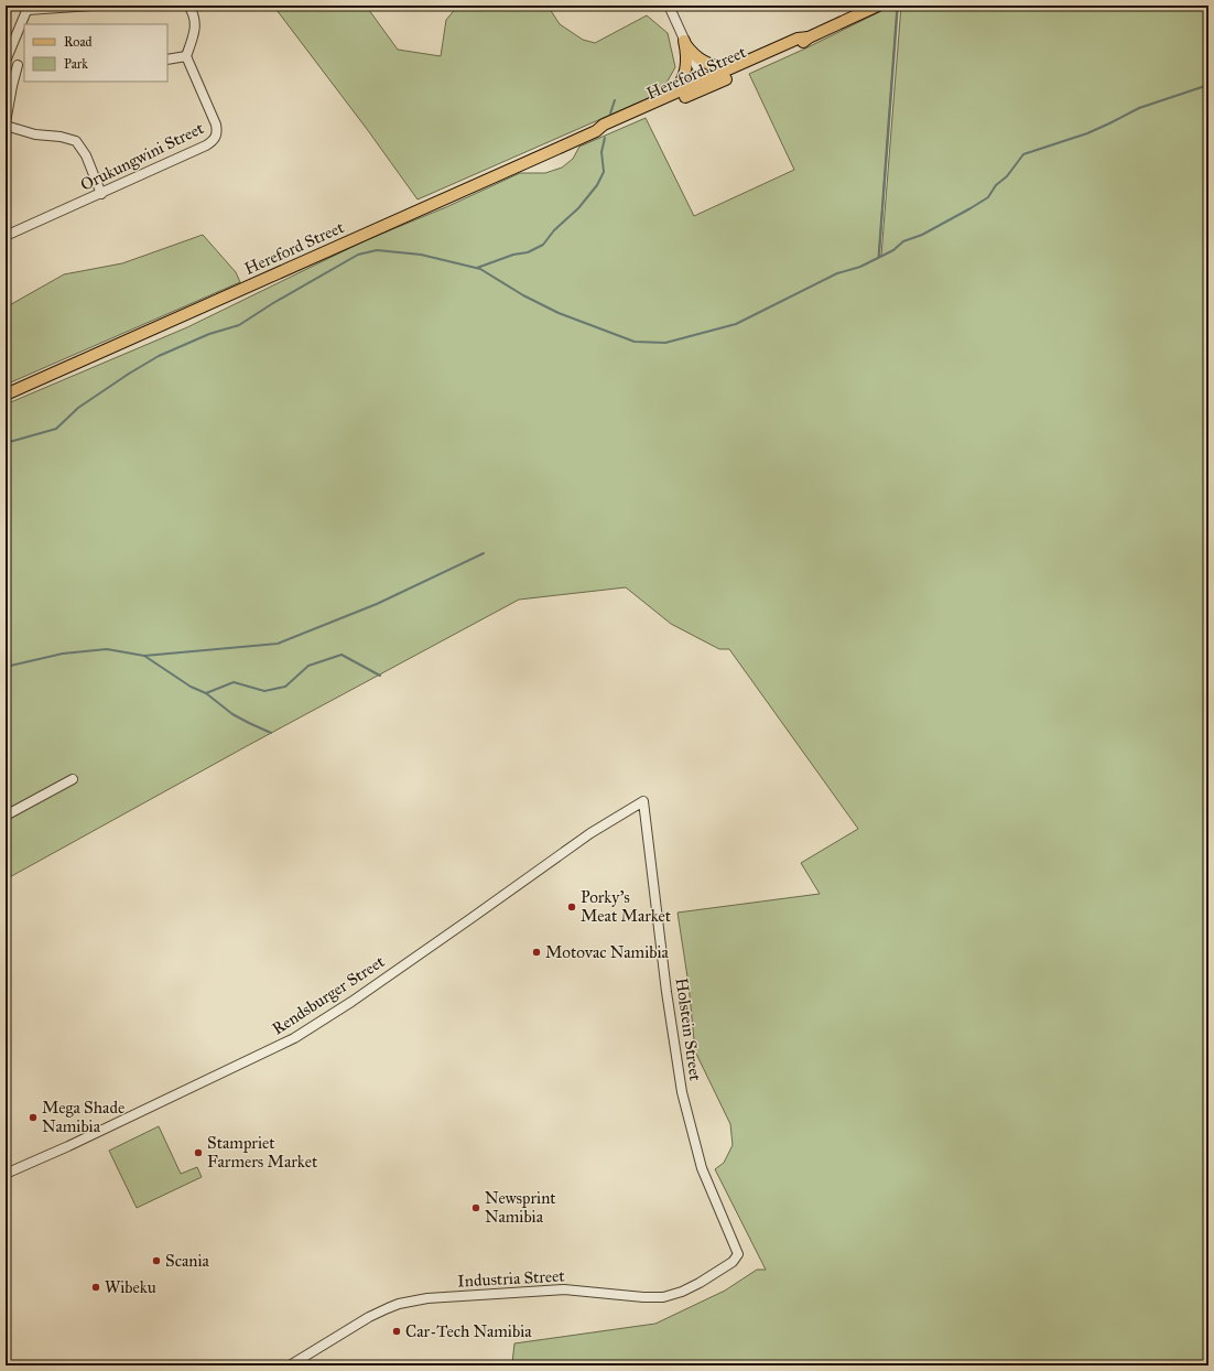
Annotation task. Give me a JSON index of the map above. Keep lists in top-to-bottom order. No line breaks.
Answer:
{"streets":{"main road":["Hereford Street"],"street":["Orukungwini Street","Rendsburger Street","Holstein Street","Industria Street"]},"crossings":[["Rendsburger Street","Holstein Street"],["Holstein Street","Industria Street"]],"places":["Porky's Meat Market","Motovac Namibia","Mega Shade Namibia","Stampriet Farmers Market","Newsprint Namibia","Scania","Wibeku","Car-Tech Namibia"],"legend":["Road","Park"]}
